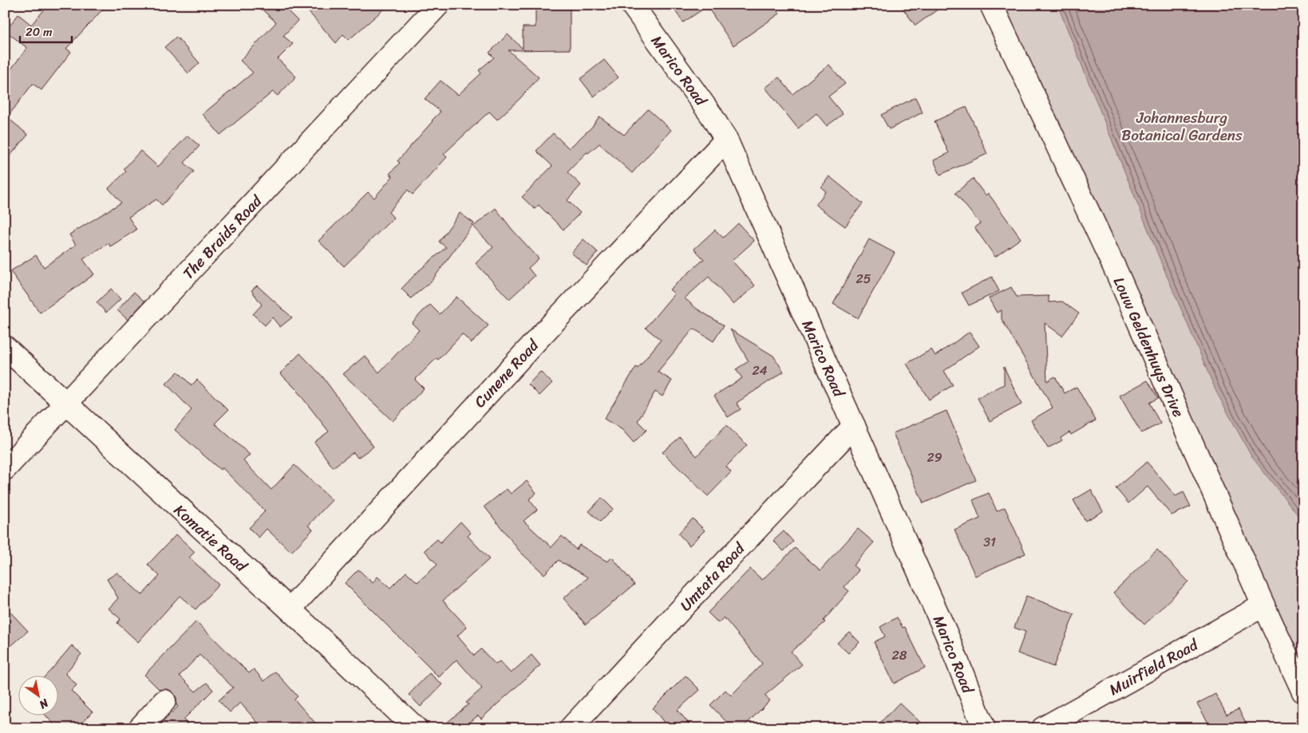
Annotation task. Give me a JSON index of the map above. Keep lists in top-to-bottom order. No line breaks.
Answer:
{"streets":{"street":["Marico Road","The Braids Road","Louw Geldenhuys Drive","Cunene Road","Komatie Road","Umtata Road","Muirfield Road"]},"crossings":[["Marico Road","Cunene Road"],["Marico Road","Umtata Road"],["The Braids Road","Komatie Road"],["Louw Geldenhuys Drive","Muirfield Road"],["Cunene Road","Komatie Road"]],"parks":["Johannesburg Botanical Gardens"],"house_numbers":["25","24","29","31","28"],"scale_bar":"20 m","north":"bottom right"}
